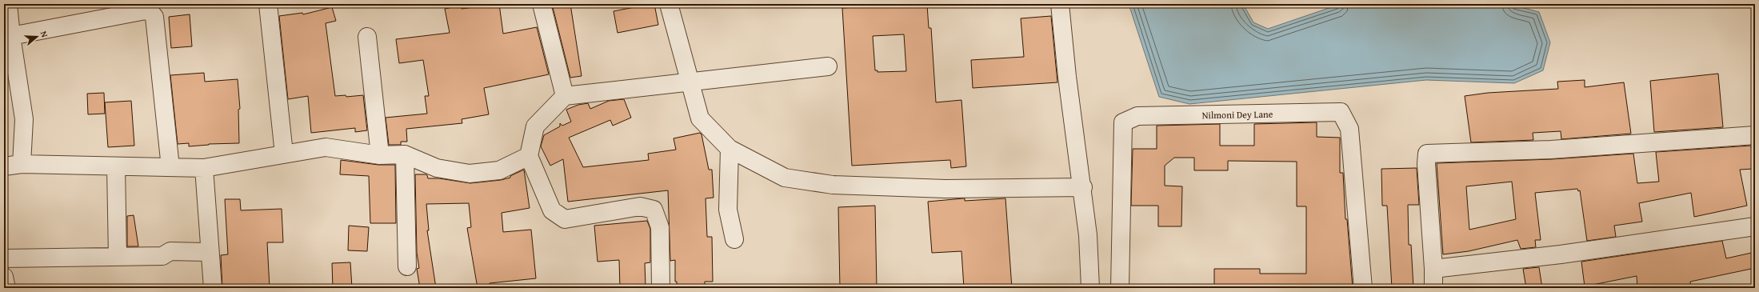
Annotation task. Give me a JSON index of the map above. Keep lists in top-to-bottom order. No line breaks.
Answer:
{"streets":{"street":["Nilmoni Dey Lane"]},"north":"right"}
